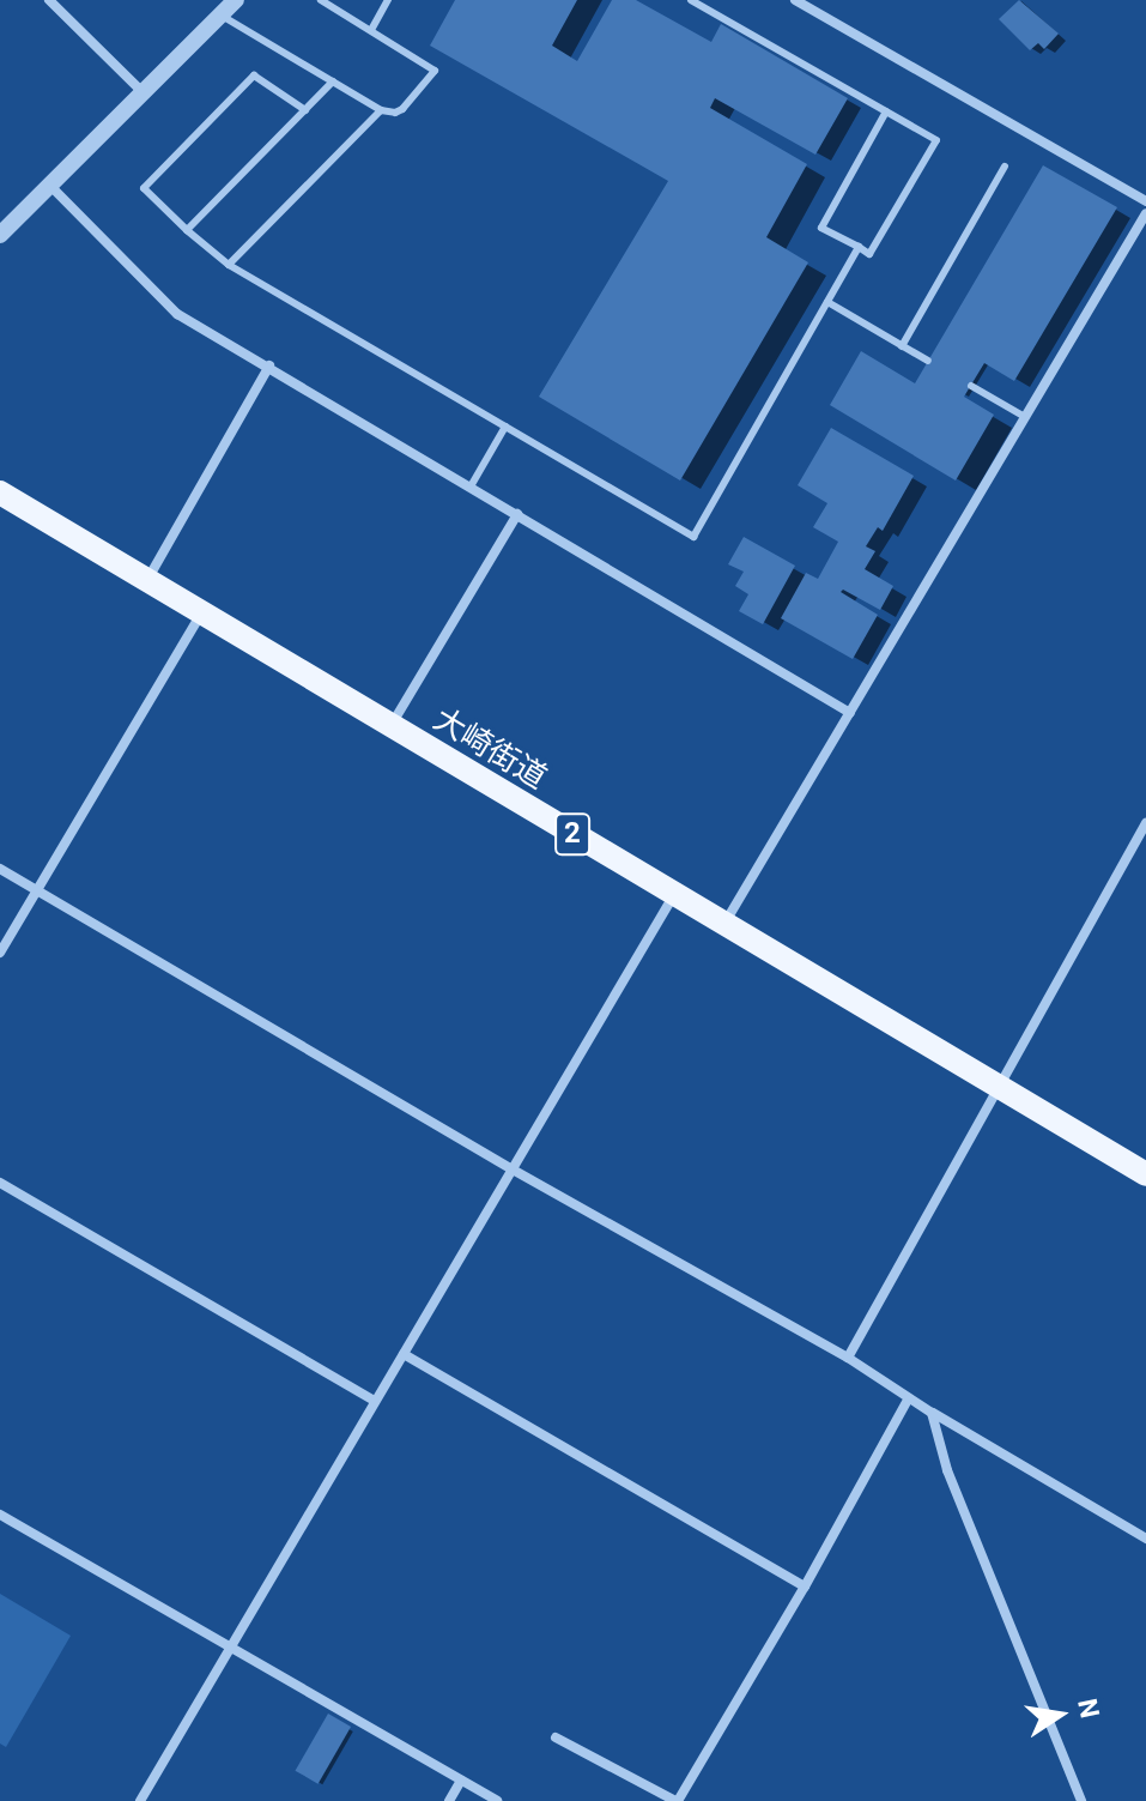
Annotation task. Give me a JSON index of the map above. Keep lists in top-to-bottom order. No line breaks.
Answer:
{"streets":{"main road":["大崎街道","2"]},"north":"right"}
